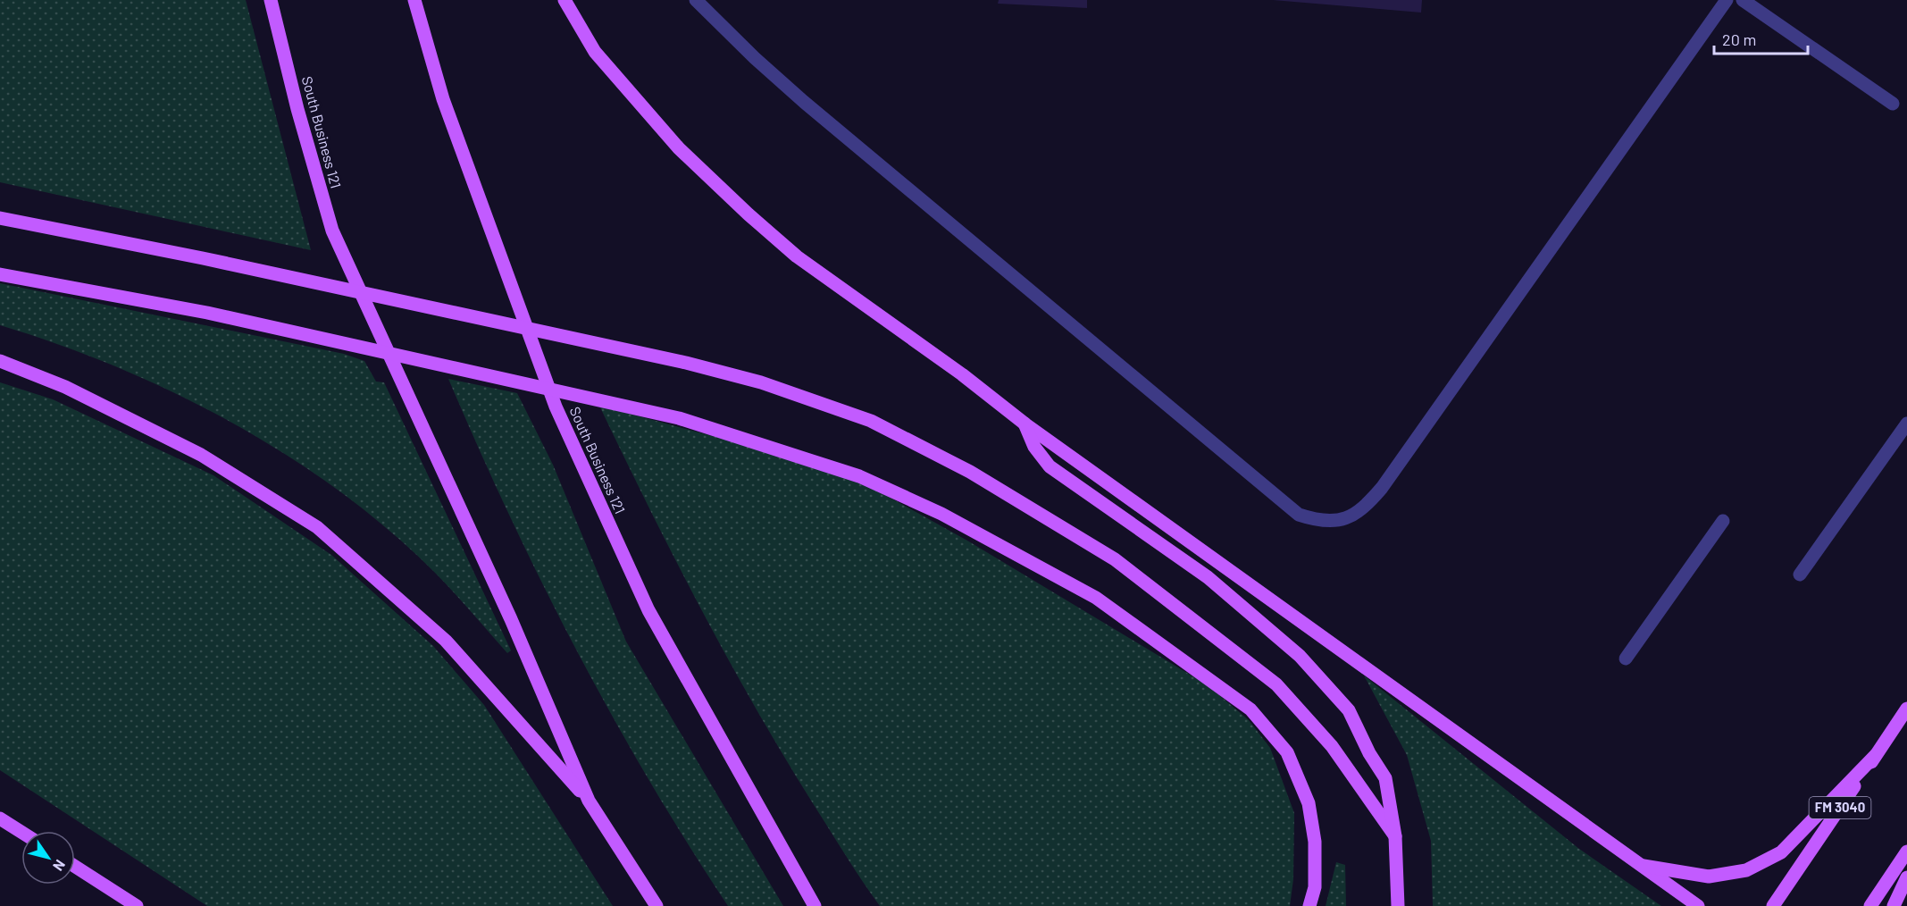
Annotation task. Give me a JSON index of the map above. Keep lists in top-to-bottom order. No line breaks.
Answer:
{"streets":{"main road":["South Business 121","FM 3040"]},"scale_bar":"20 m","north":"bottom right"}
